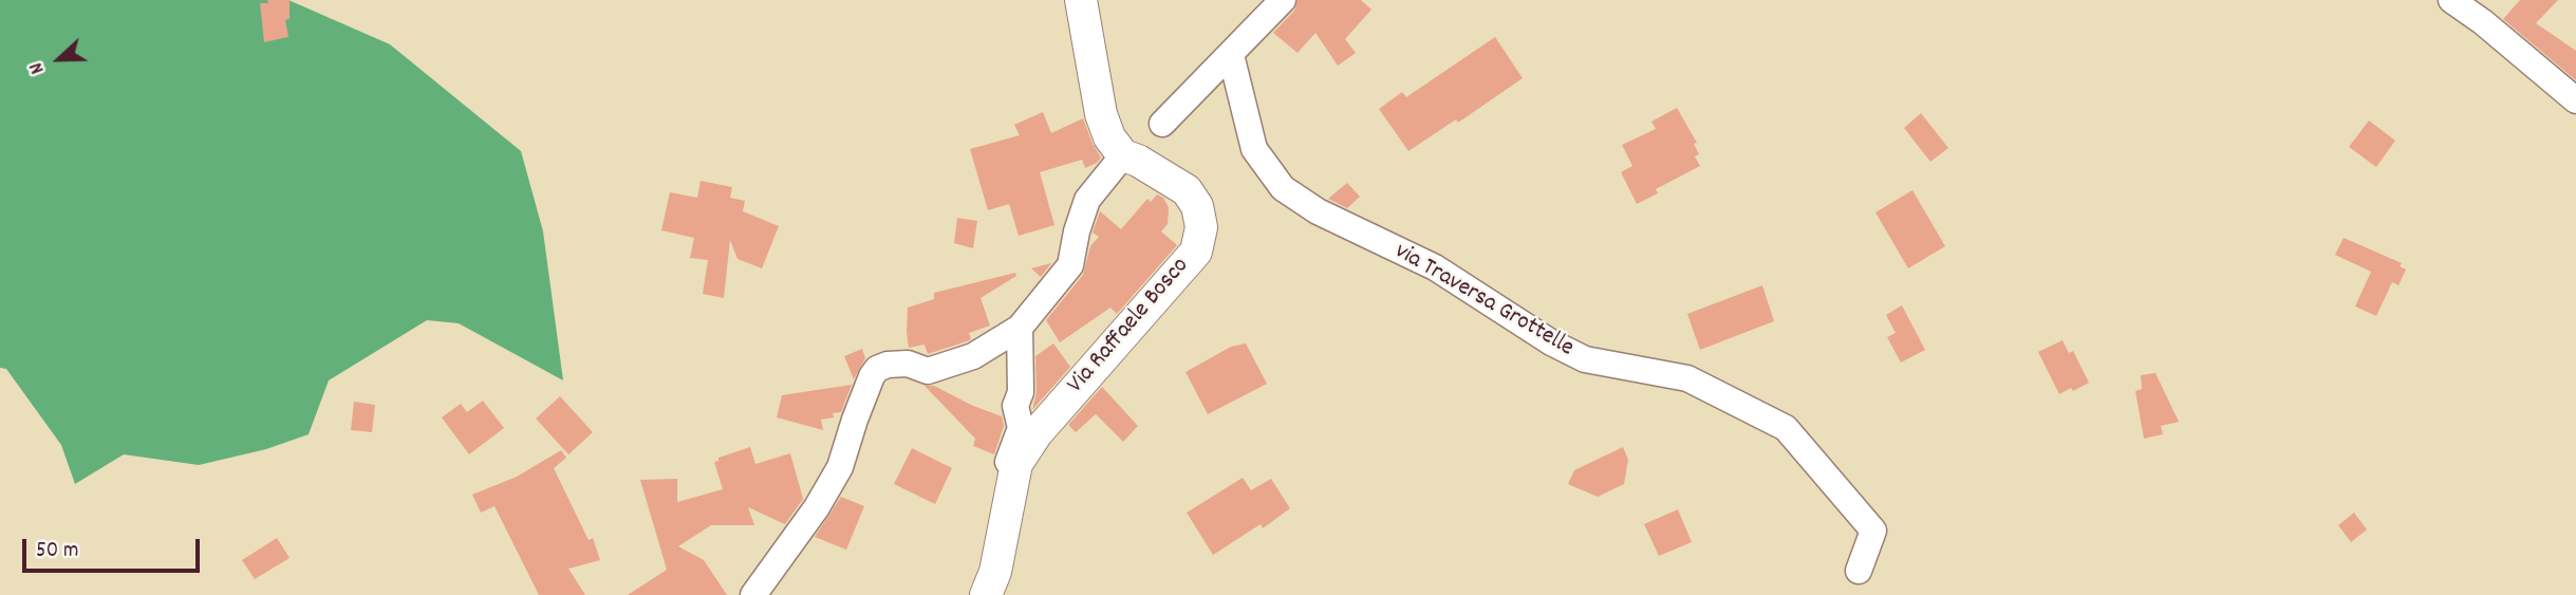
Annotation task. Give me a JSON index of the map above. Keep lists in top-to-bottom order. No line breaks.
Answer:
{"streets":{"street":["via Traversa Grottelle","Via Raffaele Bosco"]},"scale_bar":"50 m","north":"left"}
